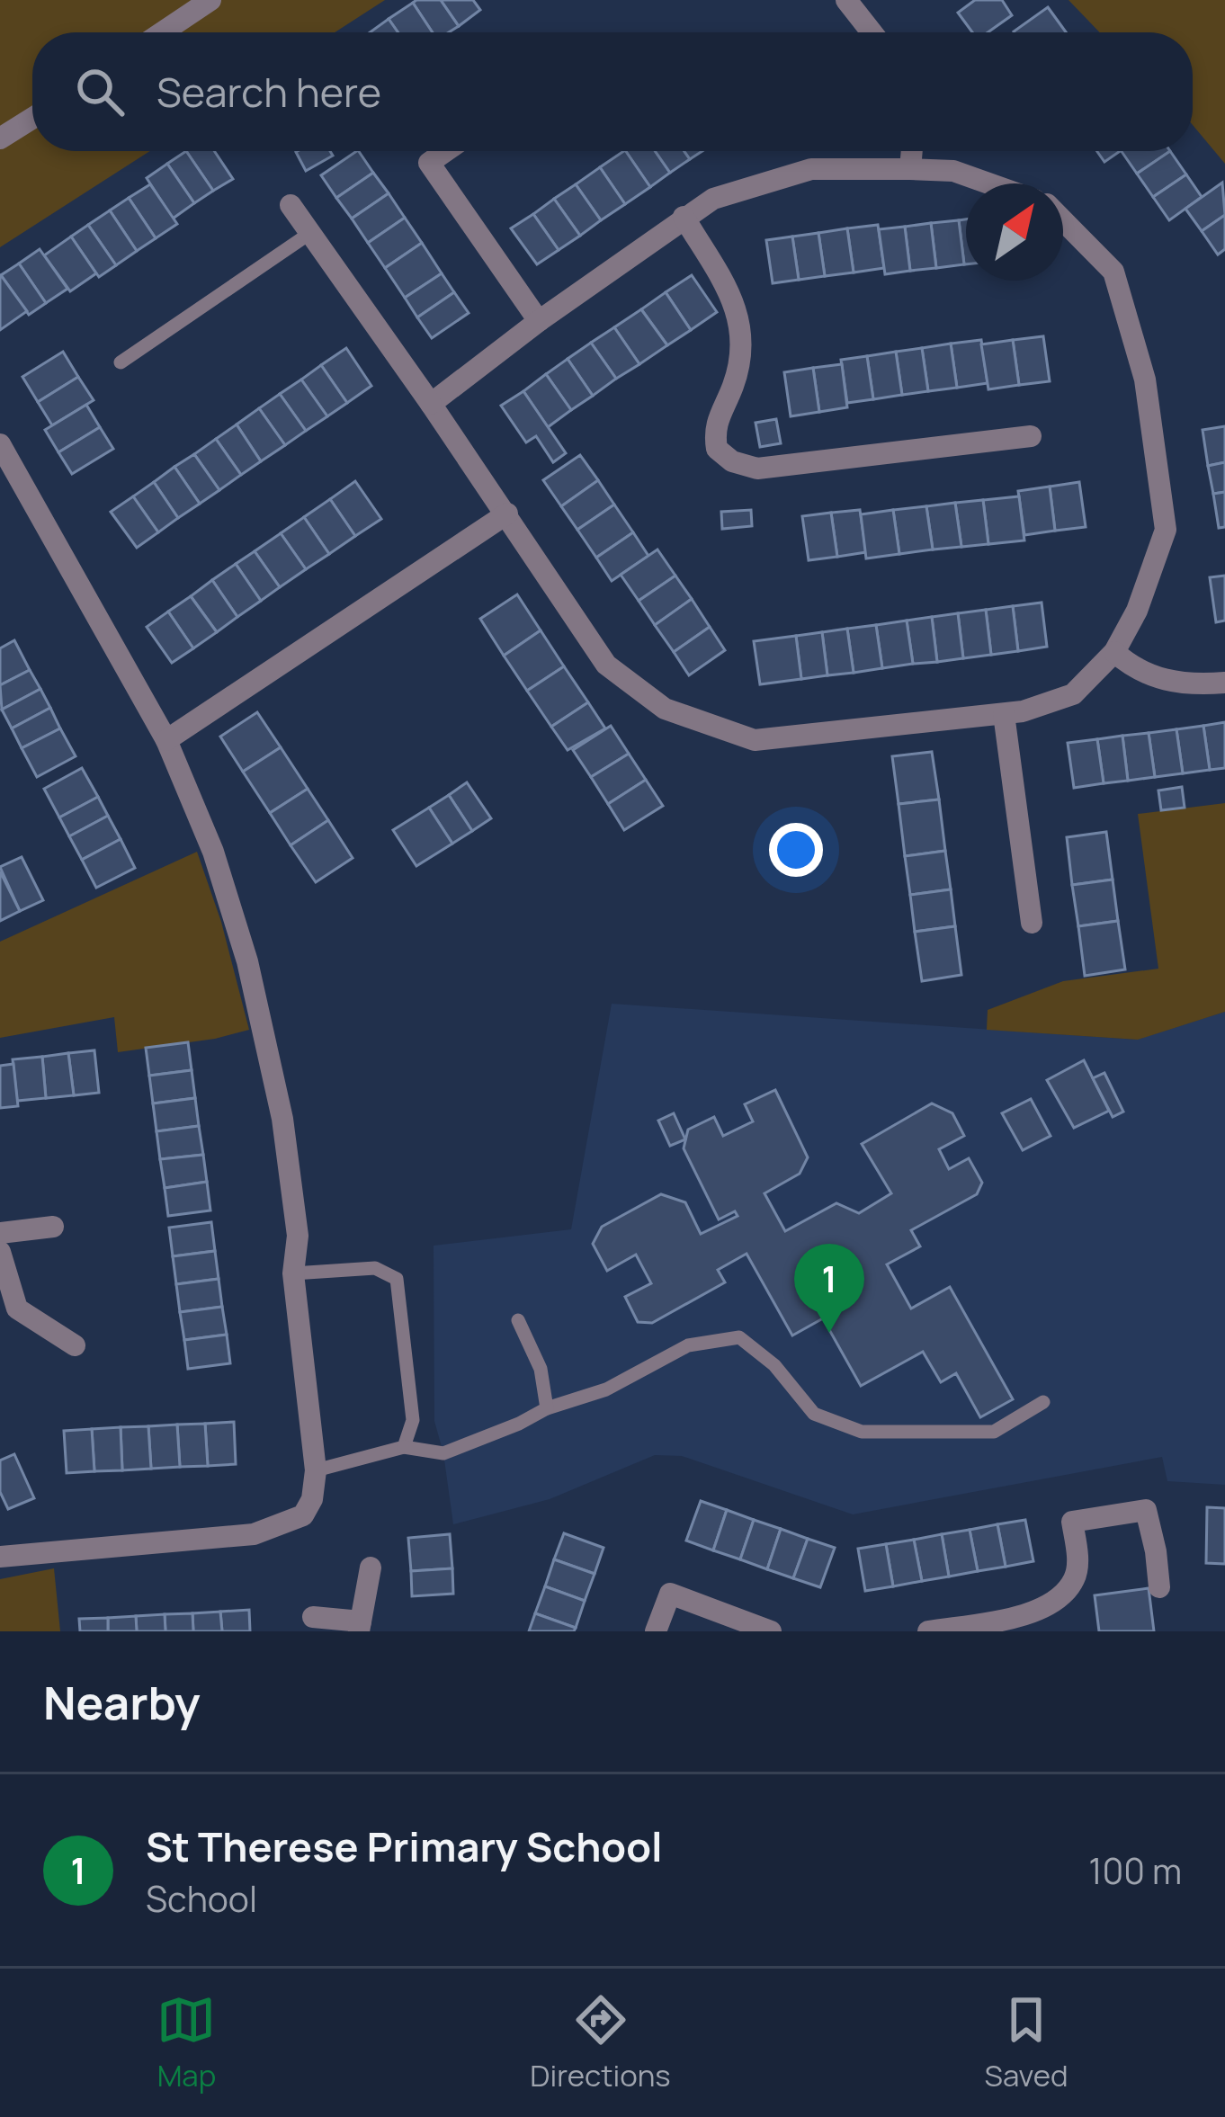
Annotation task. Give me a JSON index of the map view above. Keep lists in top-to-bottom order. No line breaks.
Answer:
{"north":"top right","page":{"search":"Search here","pins":"1","heading":"Nearby","list":[{"mark":"1","name":"St Therese Primary School","note":"School","value":"100 m"}],"nav":["Map","Directions","Saved"]}}
